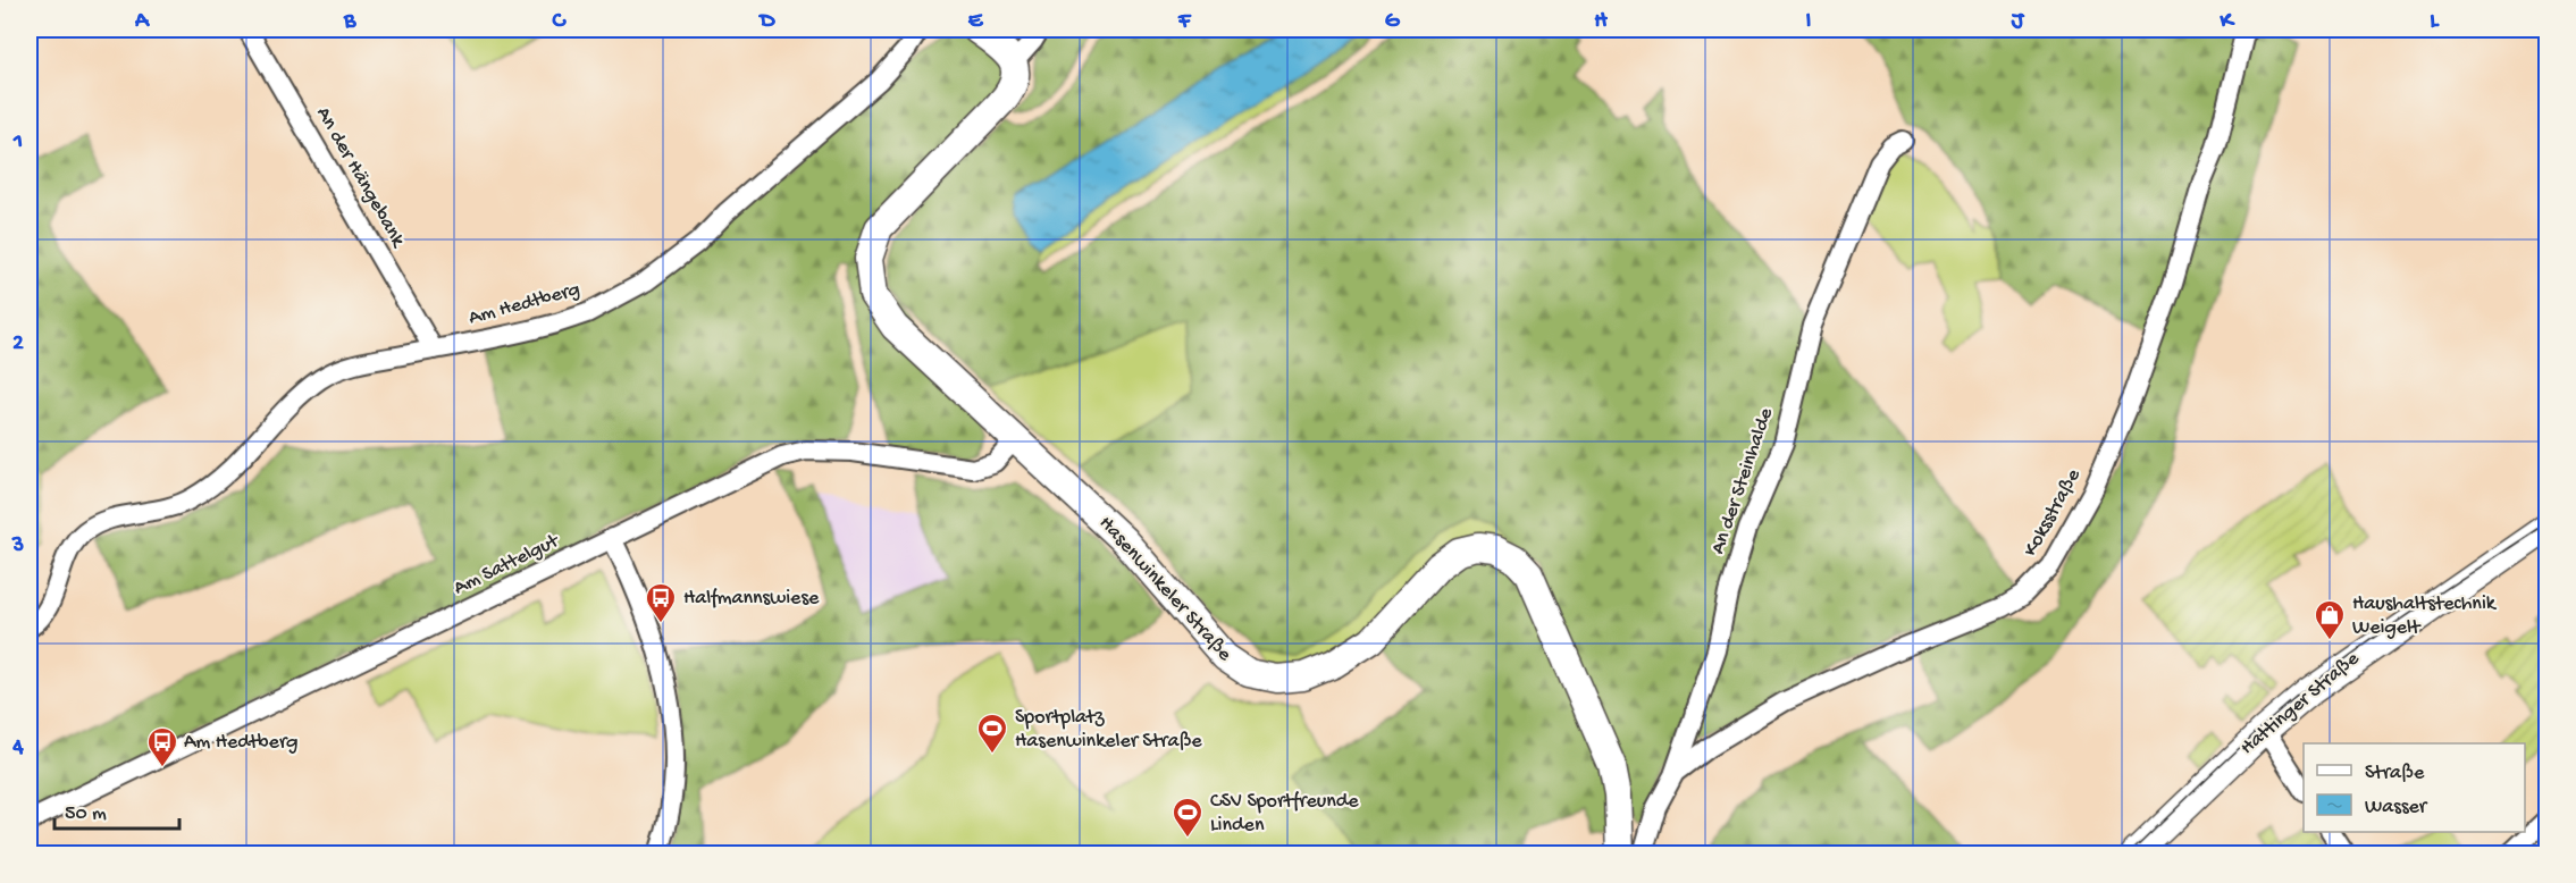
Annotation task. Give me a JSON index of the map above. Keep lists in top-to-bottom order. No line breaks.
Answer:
{"streets":{"street":["An der Hängebank","Am Hedtberg","An der Steinhalde","Koksstraße","Am Sattelgut","Hasenwinkeler Straße","Hattinger Straße"]},"crossings":[["An der Hängebank","Am Hedtberg"],["An der Steinhalde","Koksstraße"],["Am Sattelgut","Hasenwinkeler Straße"]],"places":{"bus stop":["Halfmannswiese","Am Hedtberg"],"shop":["Haushaltstechnik Weigelt"],"sports":["Sportplatz Hasenwinkeler Straße","CSV Sportfreunde Linden"]},"legend":["Straße","Wasser"],"scale_bar":"50 m","grid":{"columns":["A","B","C","D","E","F","G","H","I","J","K","L"],"rows":["1","2","3","4"]}}
